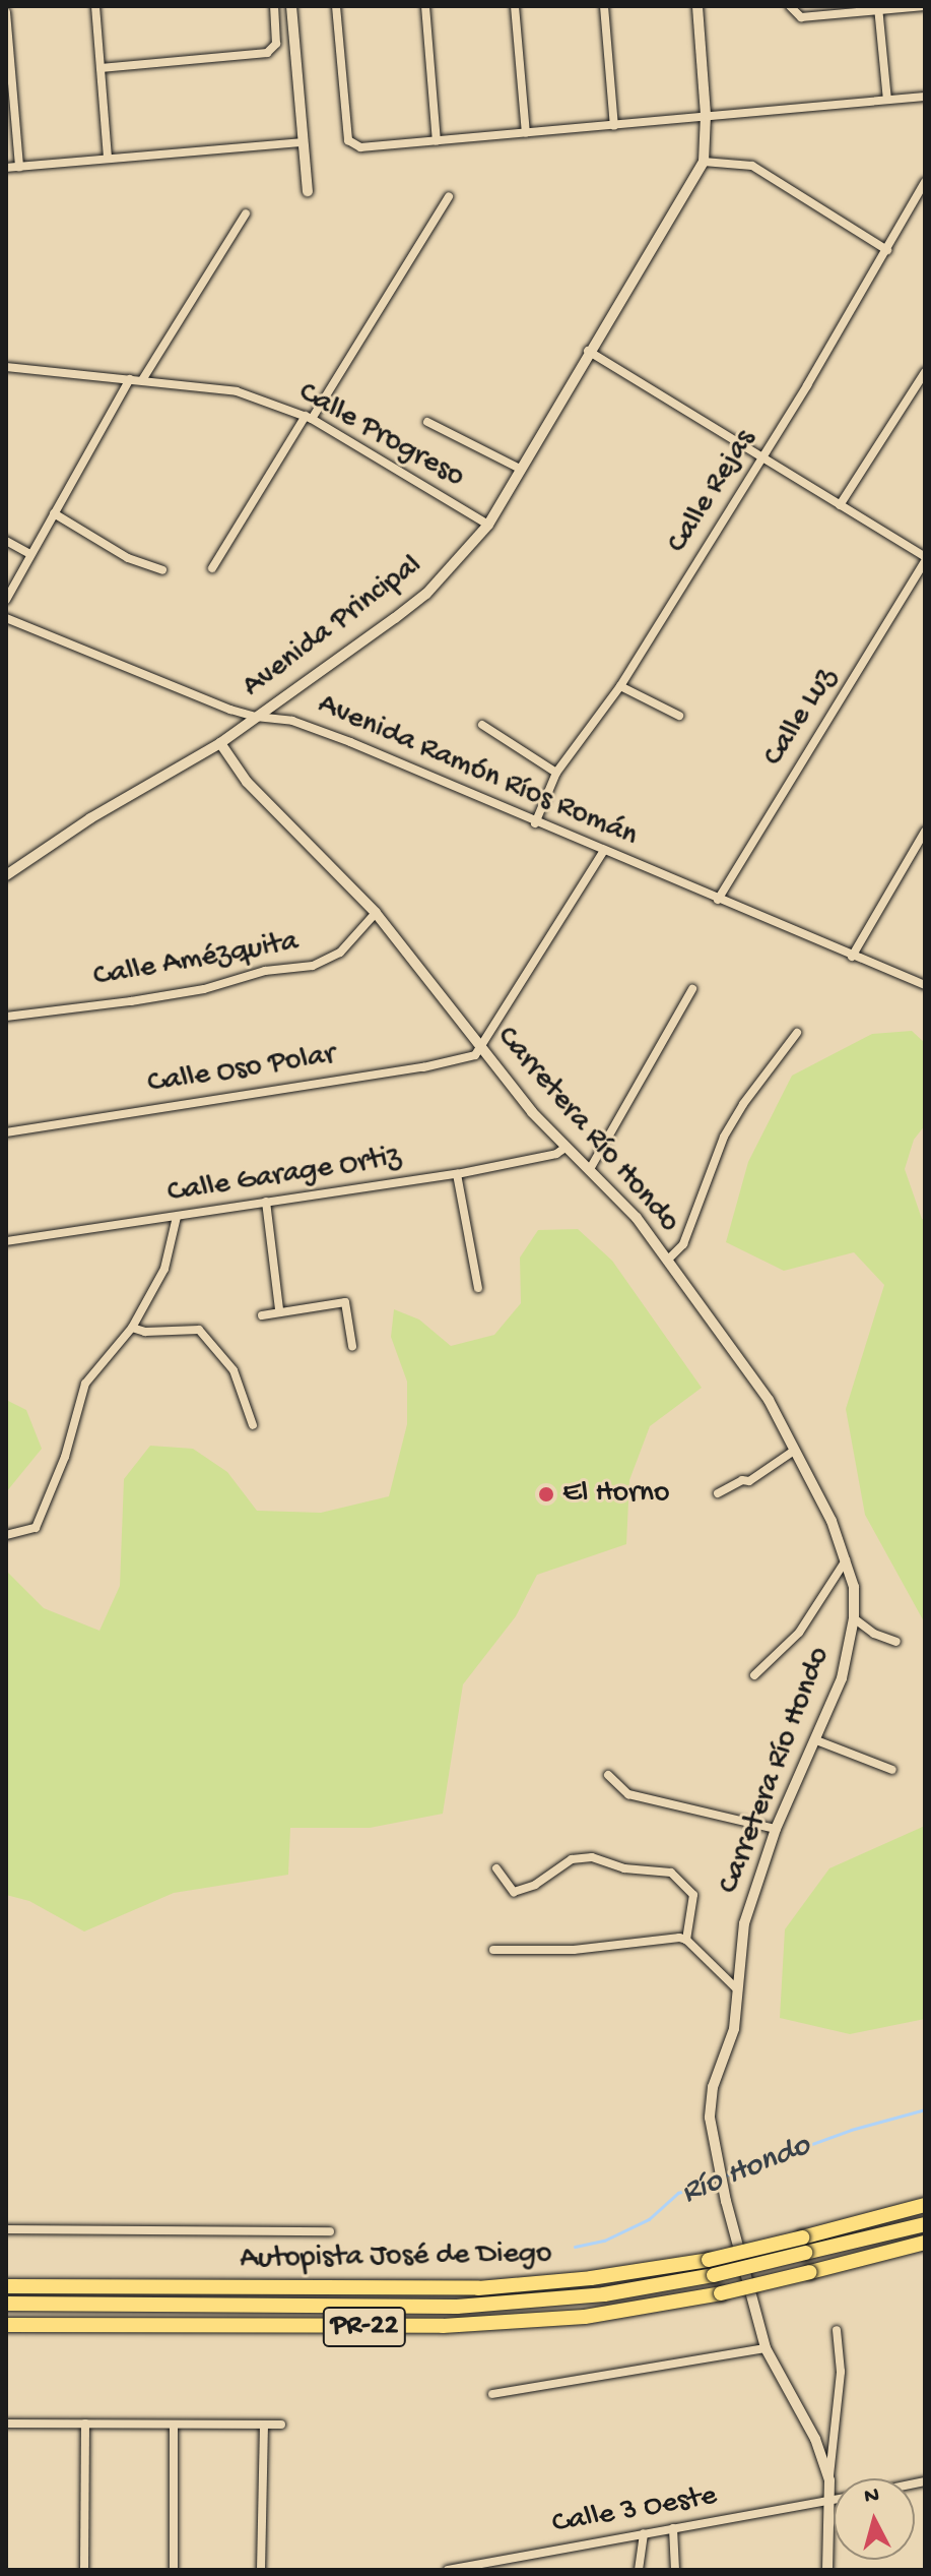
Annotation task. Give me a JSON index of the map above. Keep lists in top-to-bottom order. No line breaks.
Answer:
{"streets":{"highway":["Autopista José de Diego","PR-22"],"street":["Calle Progreso","Calle Rejas","Avenida Principal","Calle Luz","Avenida Ramón Ríos Román","Calle Amézquita","Calle Oso Polar","Carretera Río Hondo","Calle Garage Ortiz","Calle 3 Oeste"]},"crossings":[["Calle Progreso","Avenida Principal"],["Calle Rejas","Avenida Ramón Ríos Román"],["Avenida Principal","Avenida Ramón Ríos Román"],["Avenida Principal","Carretera Río Hondo"],["Calle Luz","Avenida Ramón Ríos Román"],["Calle Amézquita","Carretera Río Hondo"],["Calle Oso Polar","Carretera Río Hondo"],["Carretera Río Hondo","Calle Garage Ortiz"],["Carretera Río Hondo","Calle 3 Oeste"]],"water":["Río Hondo"],"places":["El Horno"],"north":"top"}
